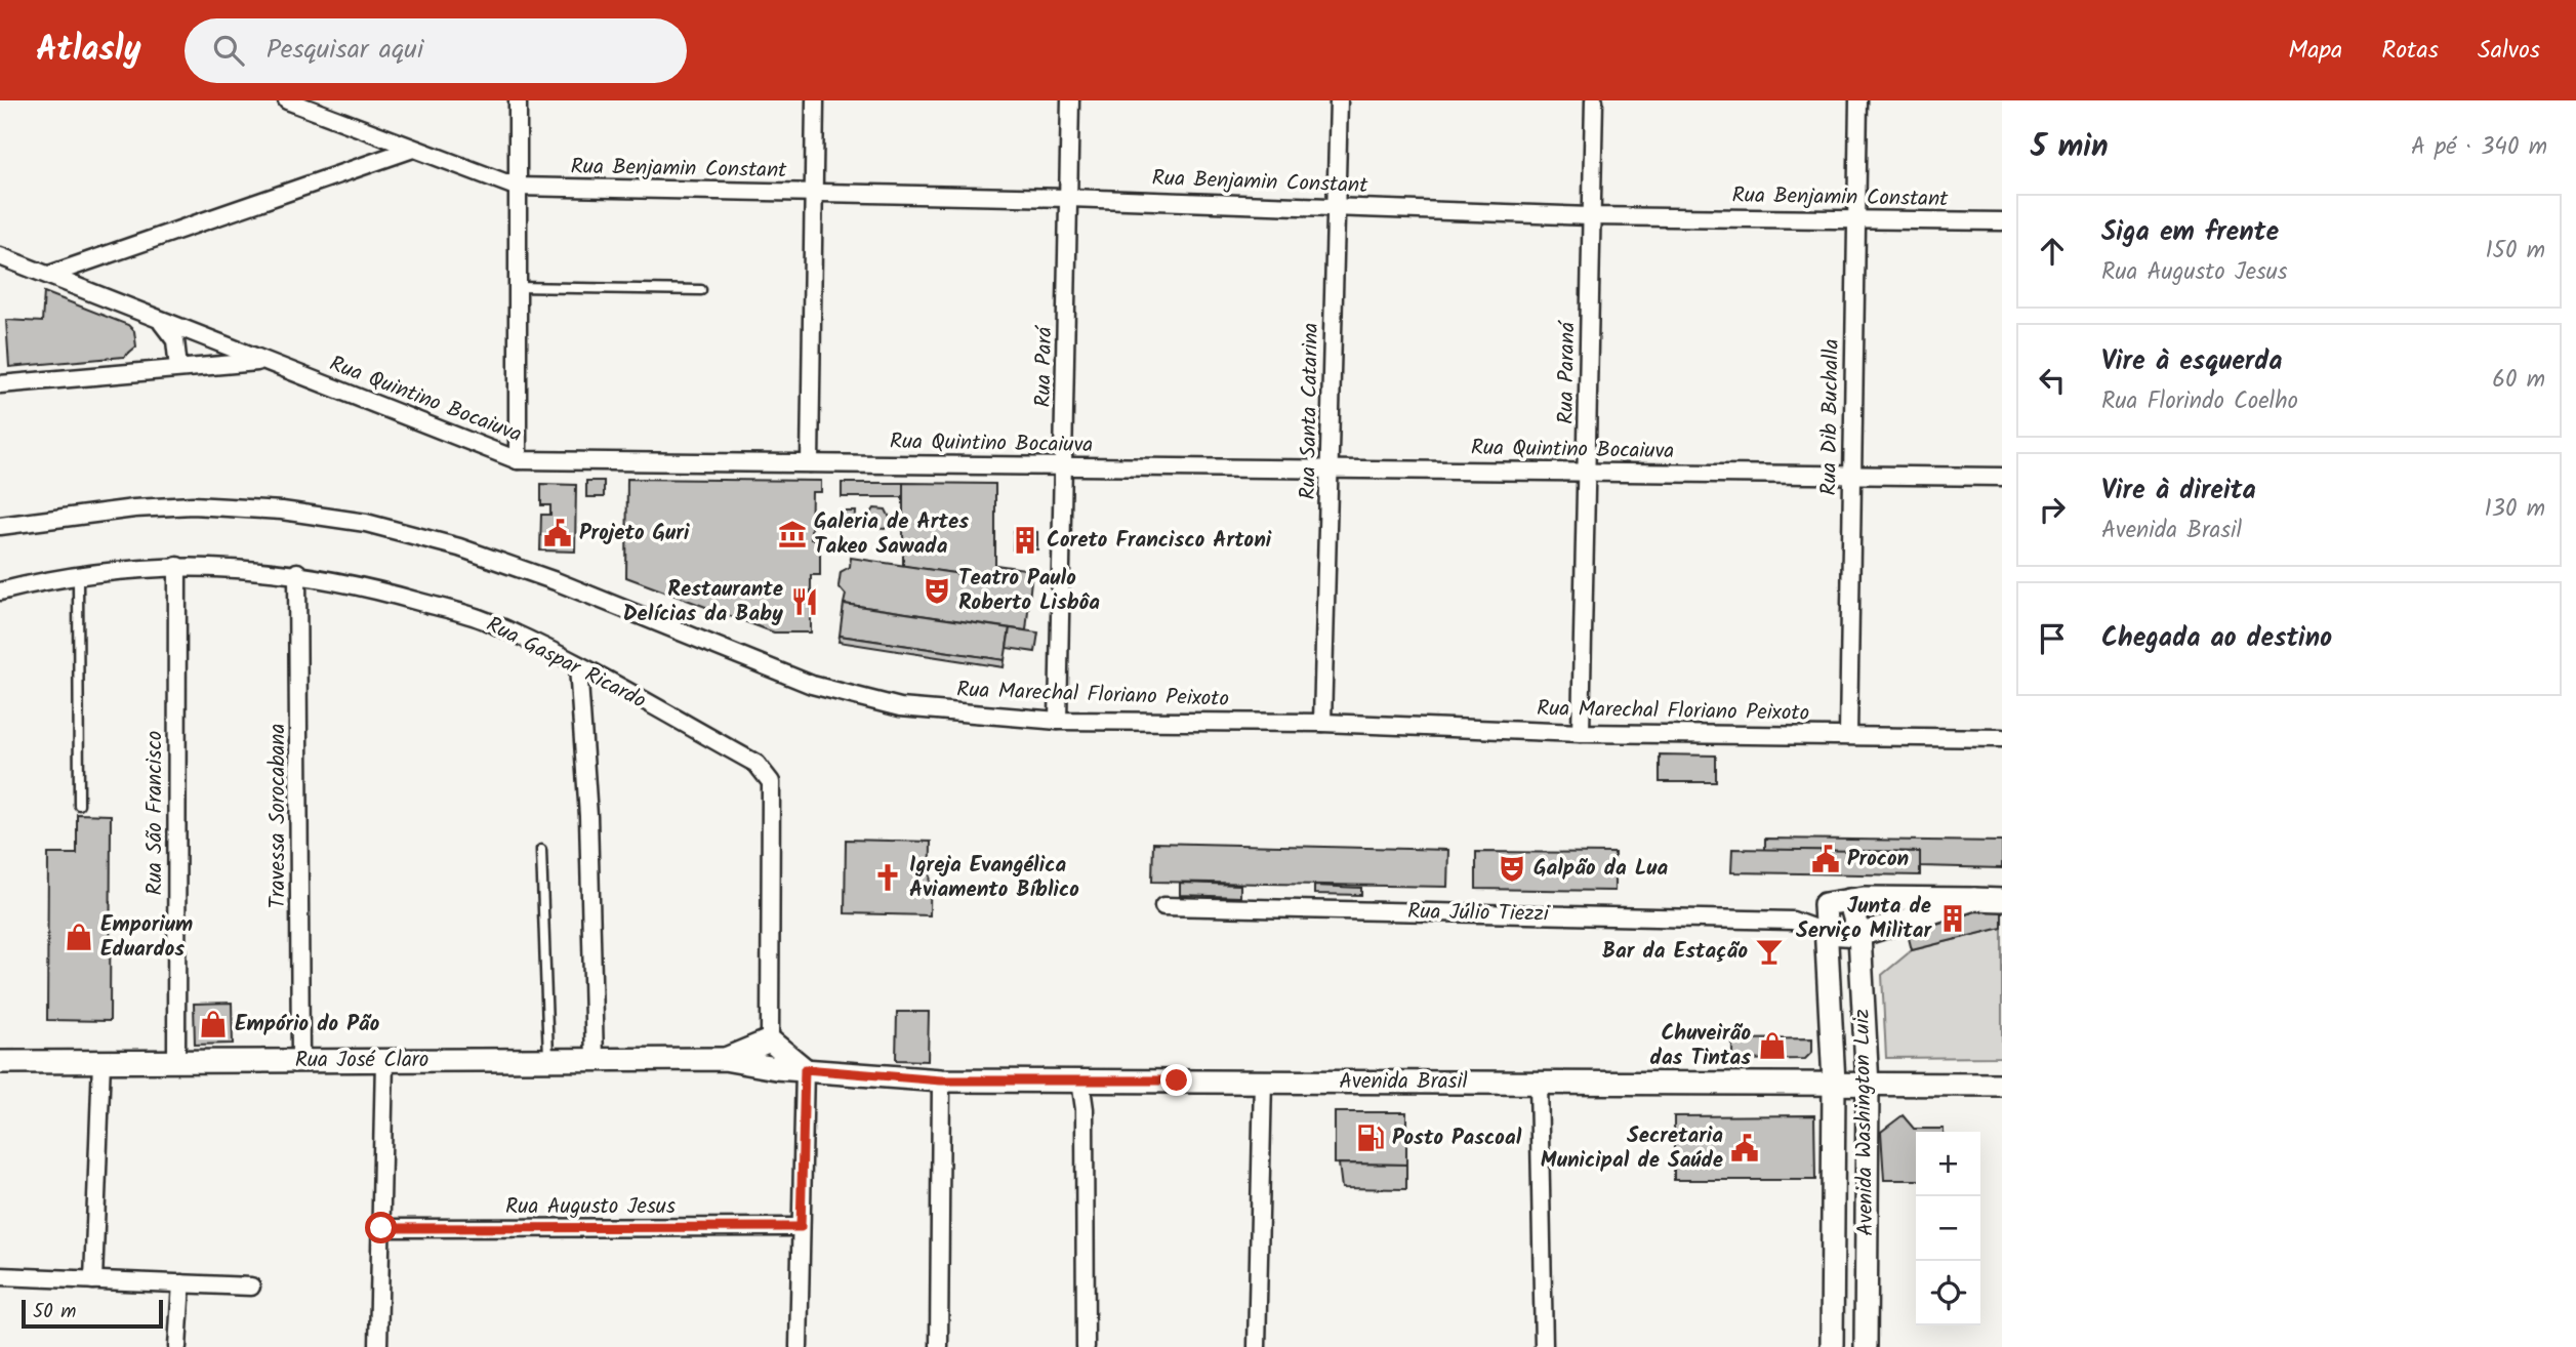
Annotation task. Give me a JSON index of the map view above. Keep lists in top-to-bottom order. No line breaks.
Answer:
{"streets":{"street":["Rua Benjamin Constant","Rua Pará","Rua Paraná","Rua Quintino Bocaiuva","Rua Santa Catarina","Rua Dib Buchalla","Rua Gaspar Ricardo","Rua Marechal Floriano Peixoto","Rua São Francisco","Travessa Sorocabana","Rua Júlio Tiezzi","Rua José Claro","Avenida Brasil","Avenida Washington Luiz","Rua Augusto Jesus"]},"crossings":[["Rua Benjamin Constant","Rua Pará"],["Rua Benjamin Constant","Rua Paraná"],["Rua Benjamin Constant","Rua Santa Catarina"],["Rua Benjamin Constant","Rua Dib Buchalla"],["Rua Pará","Rua Quintino Bocaiuva"],["Rua Pará","Rua Marechal Floriano Peixoto"],["Rua Paraná","Rua Quintino Bocaiuva"],["Rua Paraná","Rua Marechal Floriano Peixoto"],["Rua Quintino Bocaiuva","Rua Santa Catarina"],["Rua Quintino Bocaiuva","Rua Dib Buchalla"],["Rua Santa Catarina","Rua Marechal Floriano Peixoto"],["Rua Dib Buchalla","Rua Marechal Floriano Peixoto"],["Rua Gaspar Ricardo","Rua São Francisco"],["Rua Gaspar Ricardo","Travessa Sorocabana"],["Rua Gaspar Ricardo","Rua José Claro"],["Rua São Francisco","Rua José Claro"],["Travessa Sorocabana","Rua José Claro"],["Rua Júlio Tiezzi","Avenida Washington Luiz"],["Rua José Claro","Avenida Brasil"],["Avenida Brasil","Avenida Washington Luiz"]],"places":{"public building":["Projeto Guri","Procon","Secretaria Municipal de Saúde"],"museum":["Galeria de Artes Takeo Sawada"],"building":["Coreto Francisco Artoni","Junta de Serviço Militar"],"theatre":["Teatro Paulo Roberto Lisbôa","Galpão da Lua"],"restaurant":["Restaurante Delícias da Baby"],"church":["Igreja Evangélica Aviamento Bíblico"],"shop":["Emporium Eduardos","Empório do Pão","Chuveirão das Tintas"],"bar":["Bar da Estação"],"fuel station":["Posto Pascoal"]},"scale_bar":"50 m","page":{"header":"Atlasly","search":"Pesquisar aqui","nav":["Mapa","Rotas","Salvos"],"heading":["5 min","A pé · 340 m"],"list":[["Siga em frente","Rua Augusto Jesus","150 m"],["Vire à esquerda","Rua Florindo Coelho","60 m"],["Vire à direita","Avenida Brasil","130 m"],"Chegada ao destino"],"map_buttons":["+","−"],"scale":"50 m"}}
